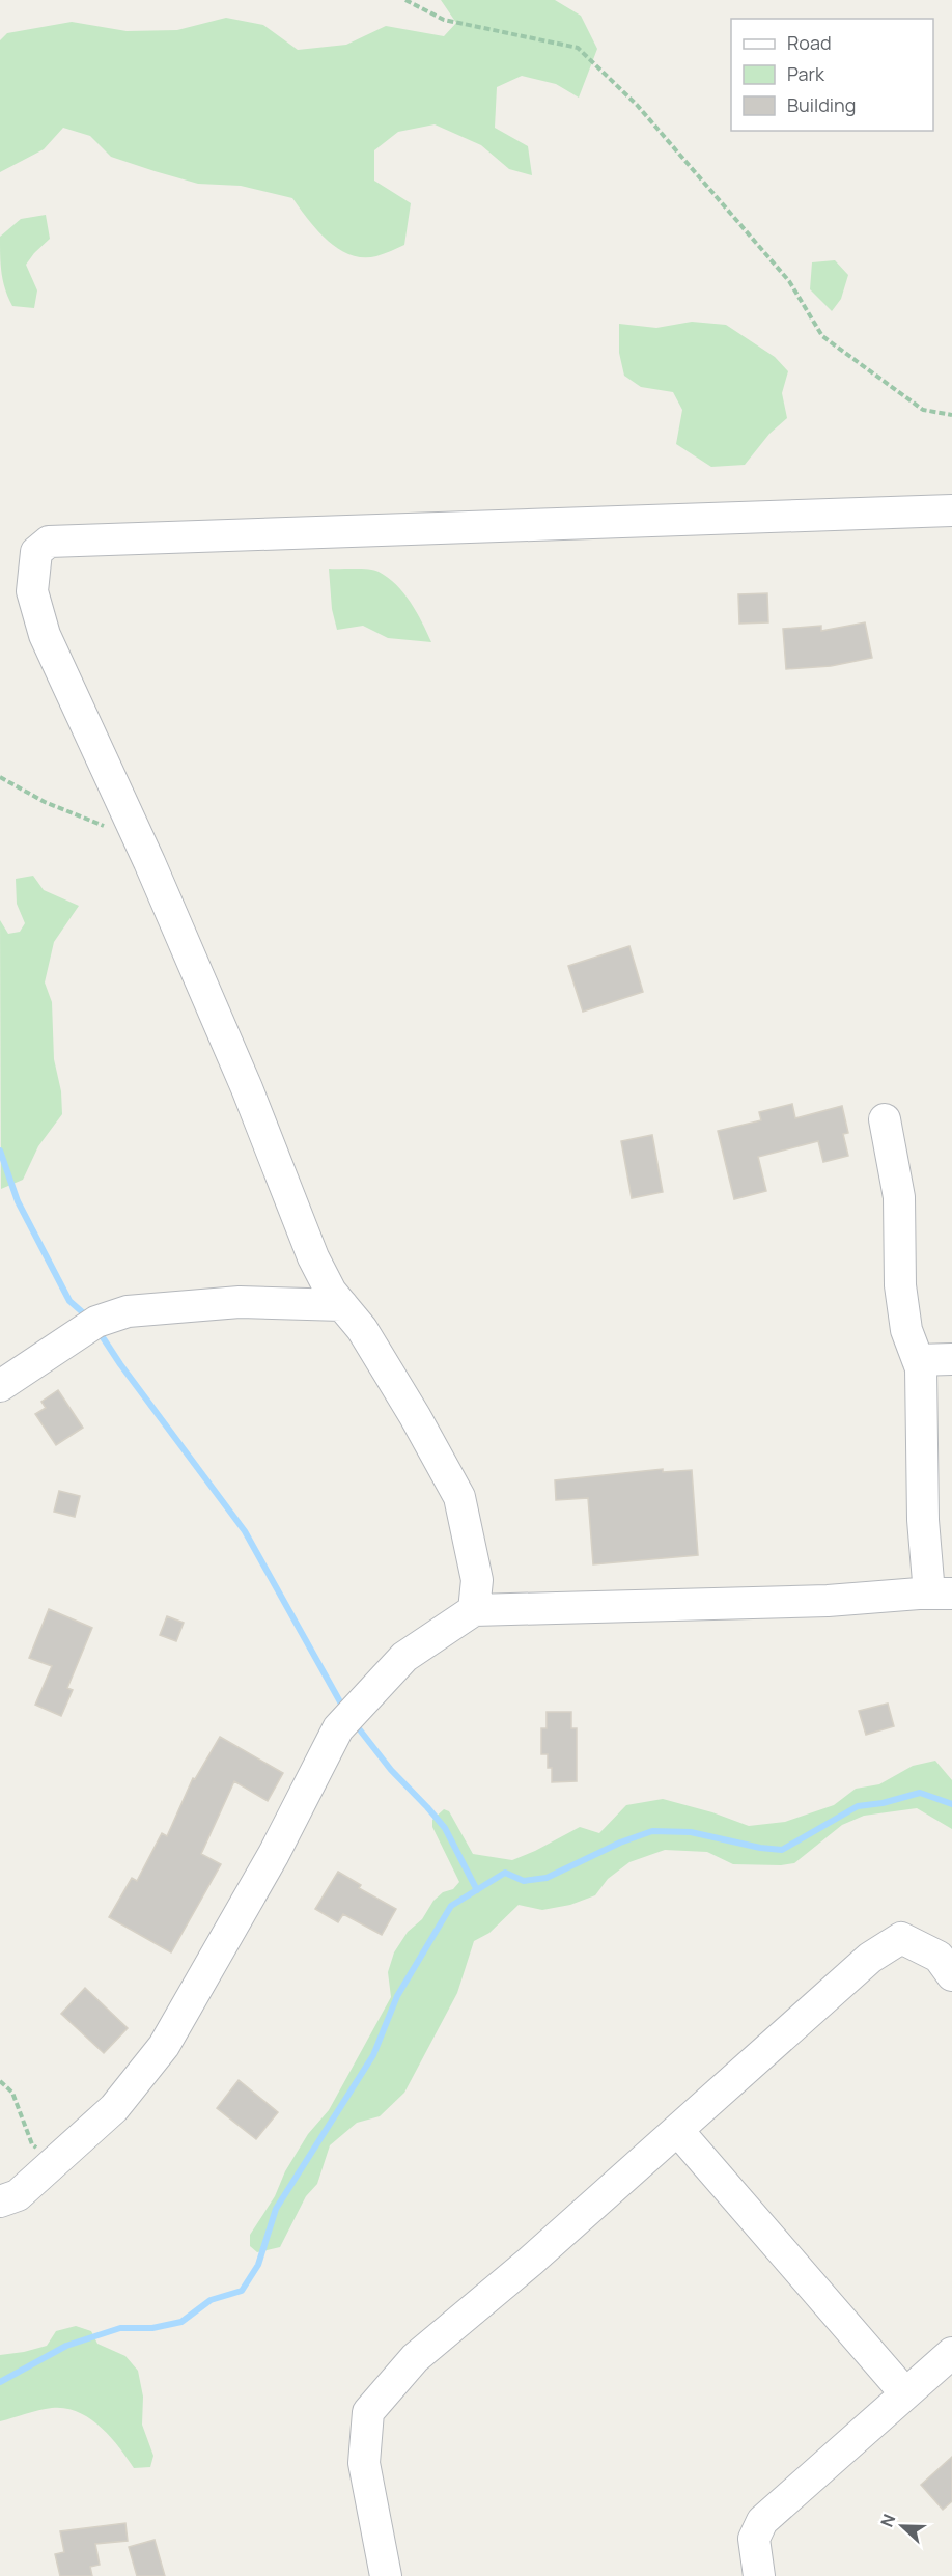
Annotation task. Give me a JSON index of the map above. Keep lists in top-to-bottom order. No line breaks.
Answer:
{"legend":["Road","Park","Building"],"north":"left"}
